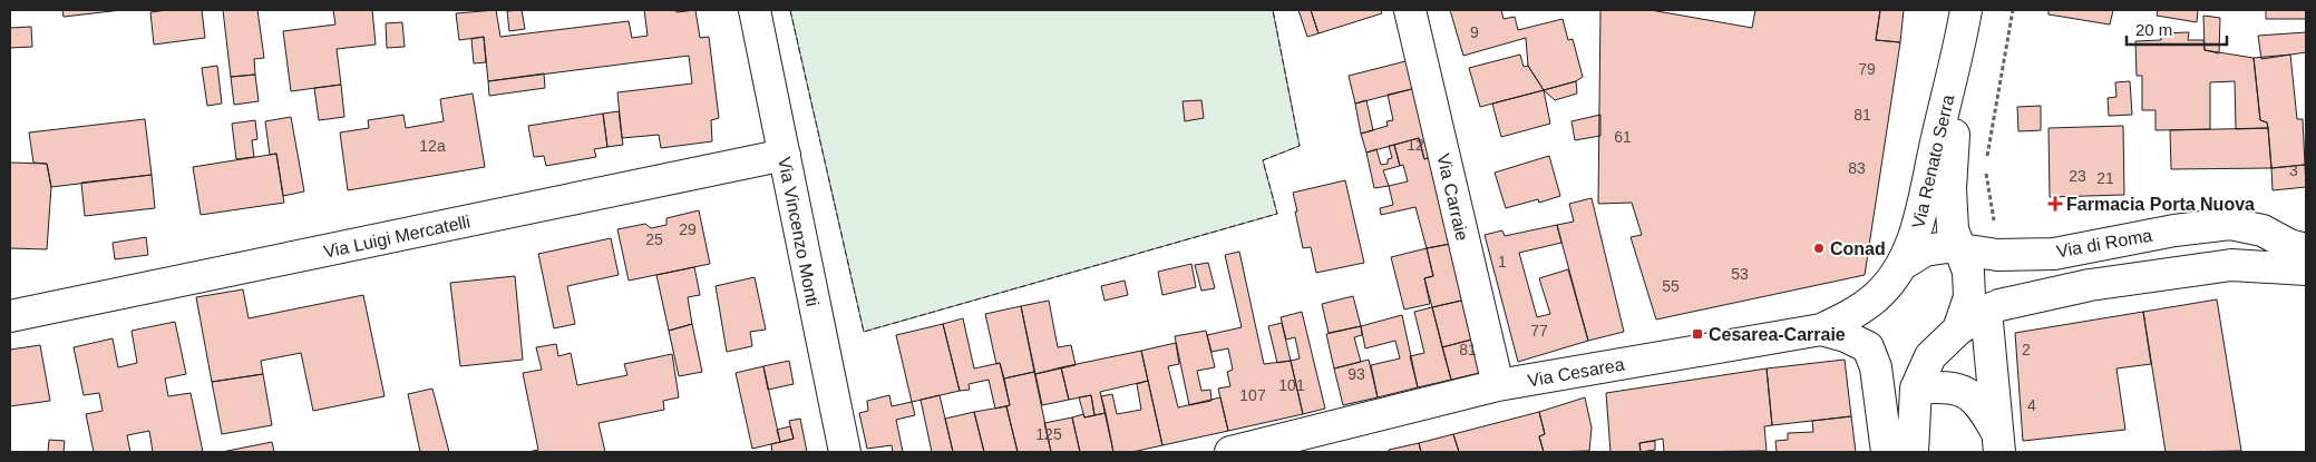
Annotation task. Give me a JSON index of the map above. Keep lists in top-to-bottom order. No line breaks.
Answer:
{"streets":{"street":["Via Renato Serra","Via Carraie","Via Vincenzo Monti","Via Luigi Mercatelli","Via di Roma","Via Cesarea"]},"crossings":[["Via Renato Serra","Via di Roma"],["Via Renato Serra","Via Cesarea"],["Via Carraie","Via Cesarea"],["Via Vincenzo Monti","Via Luigi Mercatelli"],["Via di Roma","Via Cesarea"]],"places":{"health":["Farmacia Porta Nuova"],"other":["Conad"],"transit":["Cesarea-Carraie"]},"house_numbers":["9","79","81","61","12","12a","83","3","23","21","29","25","1","53","55","77","81","2","93","101","107","4","125"],"scale_bar":"20 m"}
